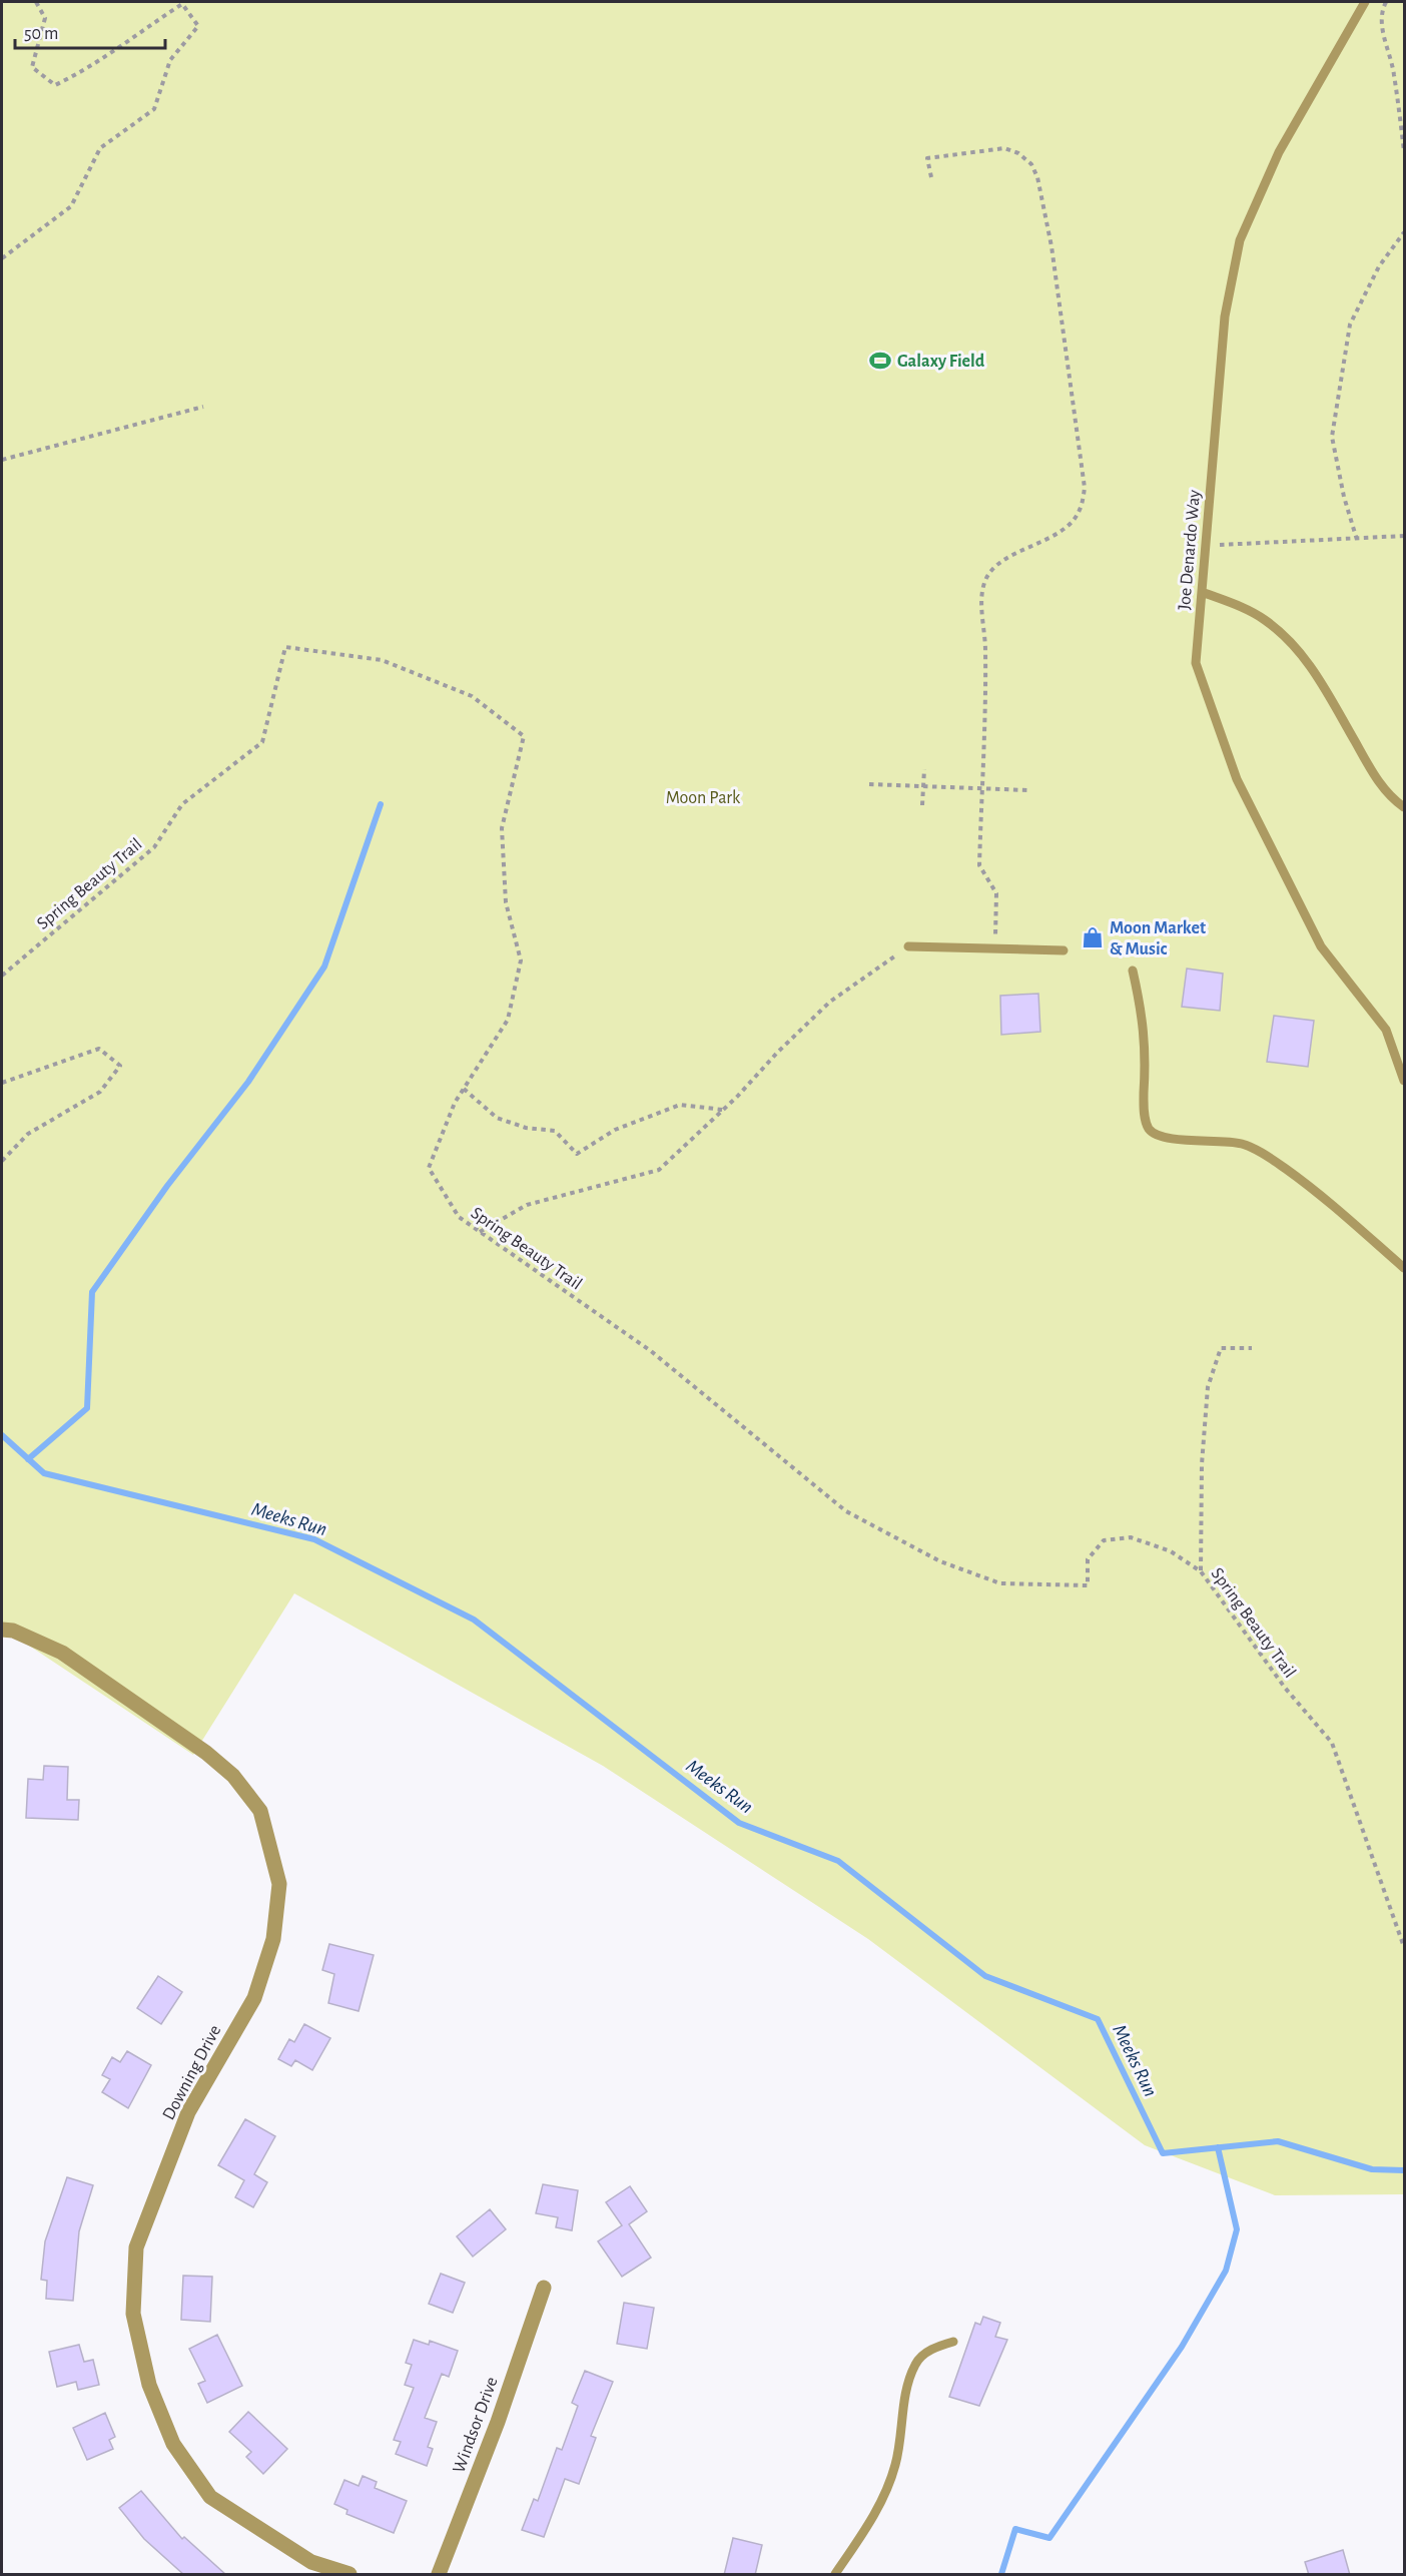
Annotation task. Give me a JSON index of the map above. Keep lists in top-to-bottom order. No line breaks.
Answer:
{"streets":{"street":["Downing Drive","Windsor Drive"],"lane":["Joe Denardo Way"],"path":["Spring Beauty Trail"]},"water":["Meeks Run"],"parks":["Moon Park"],"places":{"sports":["Galaxy Field"],"shop":["Moon Market & Music"]},"scale_bar":"50 m"}
